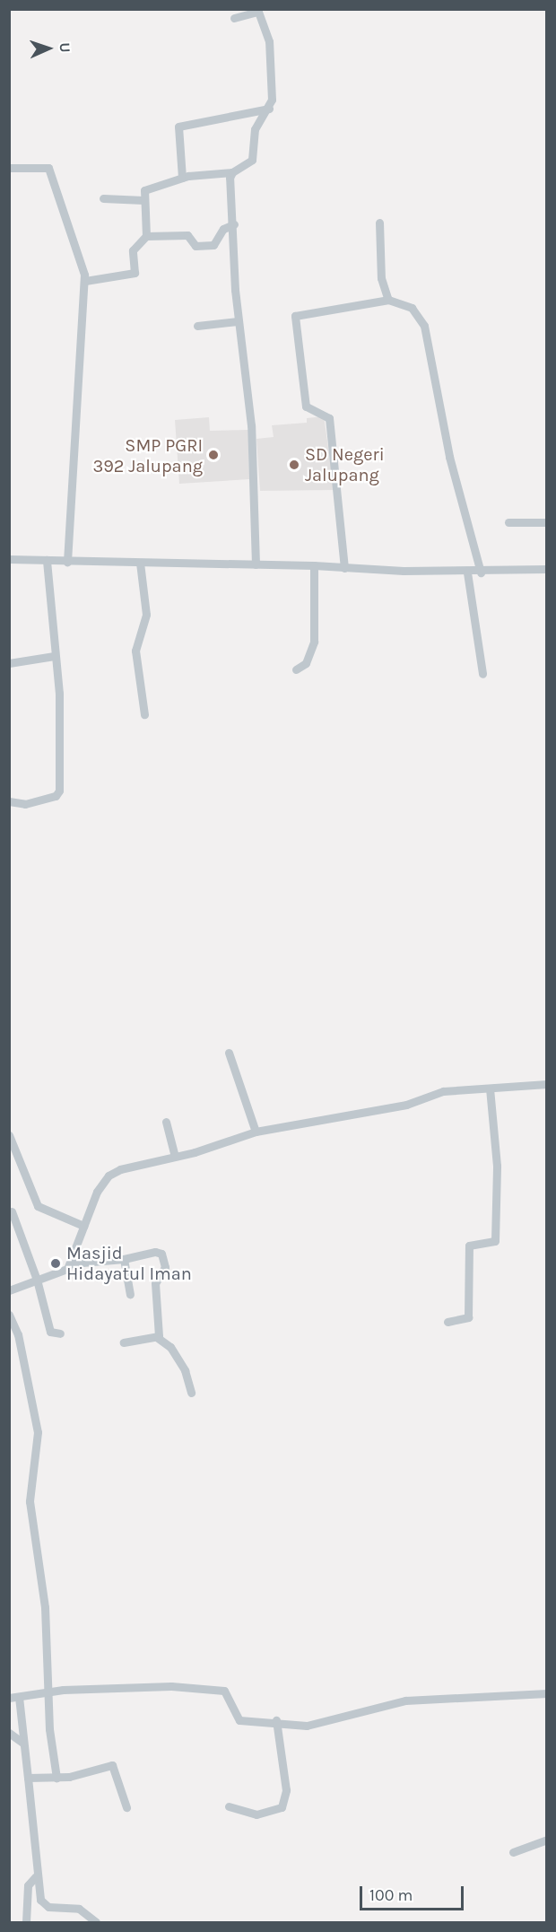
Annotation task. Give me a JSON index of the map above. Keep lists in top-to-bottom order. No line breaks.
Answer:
{"places":["SMP PGRI 392 Jalupang","SD Negeri Jalupang","Masjid Hidayatul Iman"],"scale_bar":"100 m","north":"right"}
